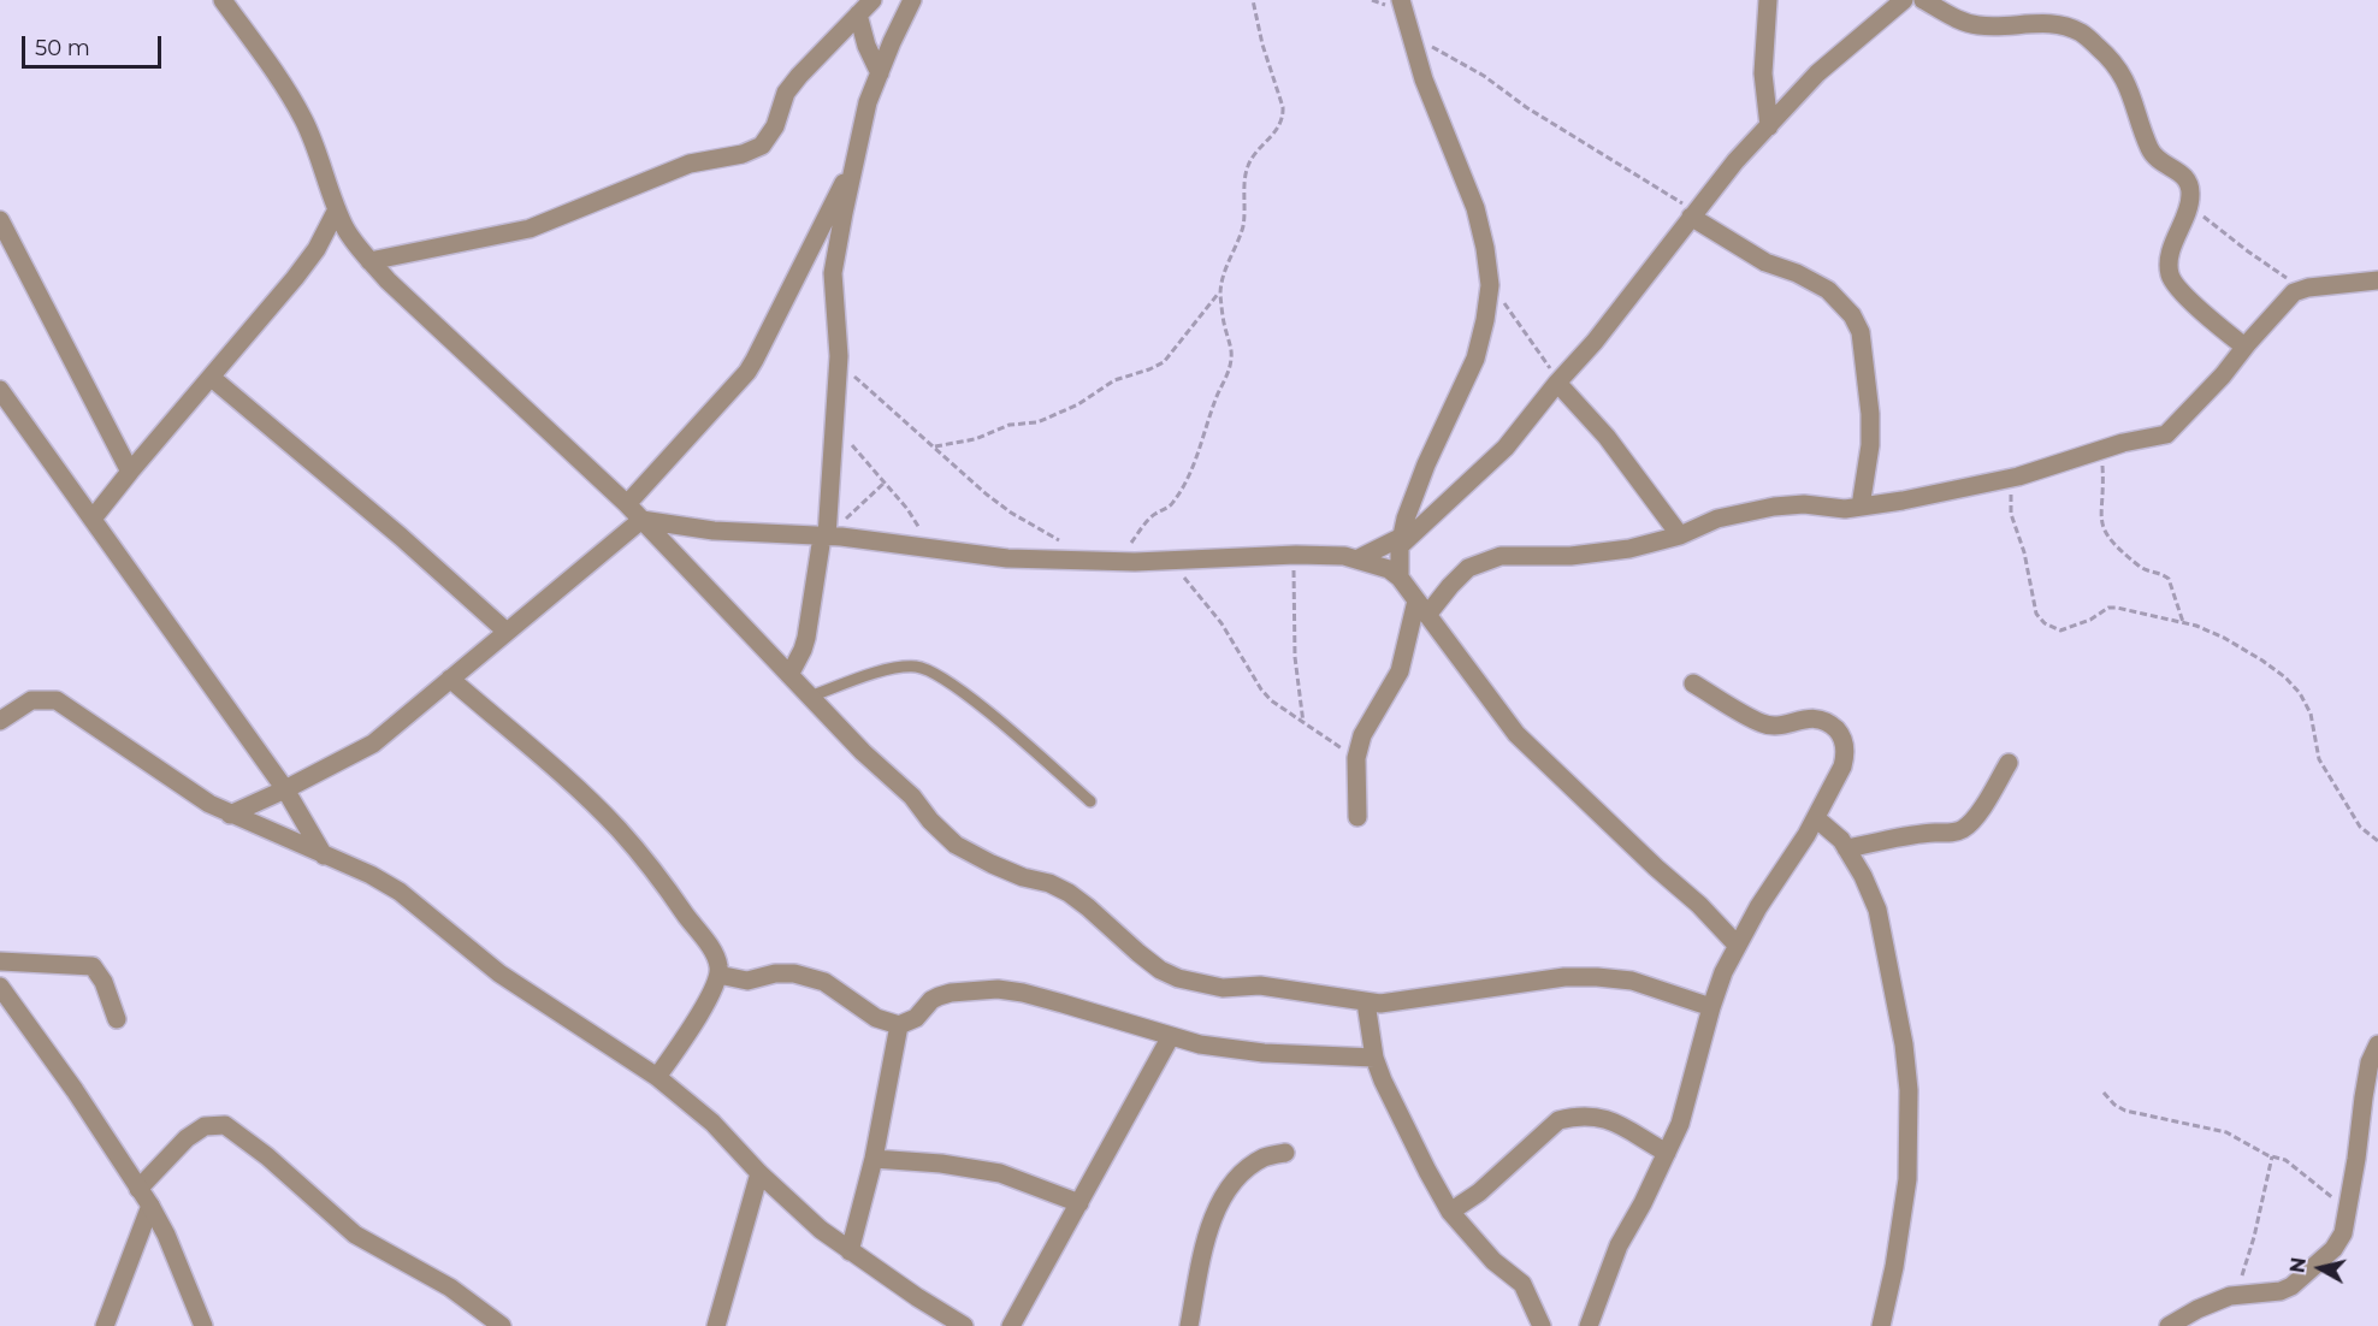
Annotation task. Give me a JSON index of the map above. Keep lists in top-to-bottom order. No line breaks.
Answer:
{"scale_bar":"50 m","north":"left"}
